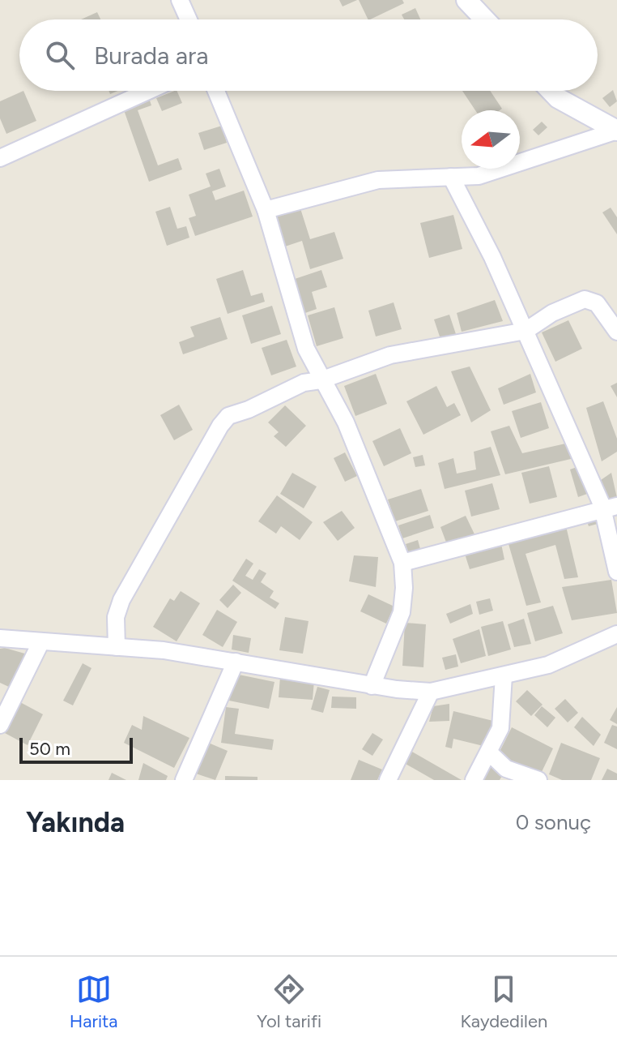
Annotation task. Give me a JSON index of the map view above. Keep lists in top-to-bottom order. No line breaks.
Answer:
{"scale_bar":"50 m","north":"left","page":{"search":"Burada ara","scale":"50 m","heading":["Yakında","0 sonuç"],"nav":["Harita","Yol tarifi","Kaydedilen"]}}
